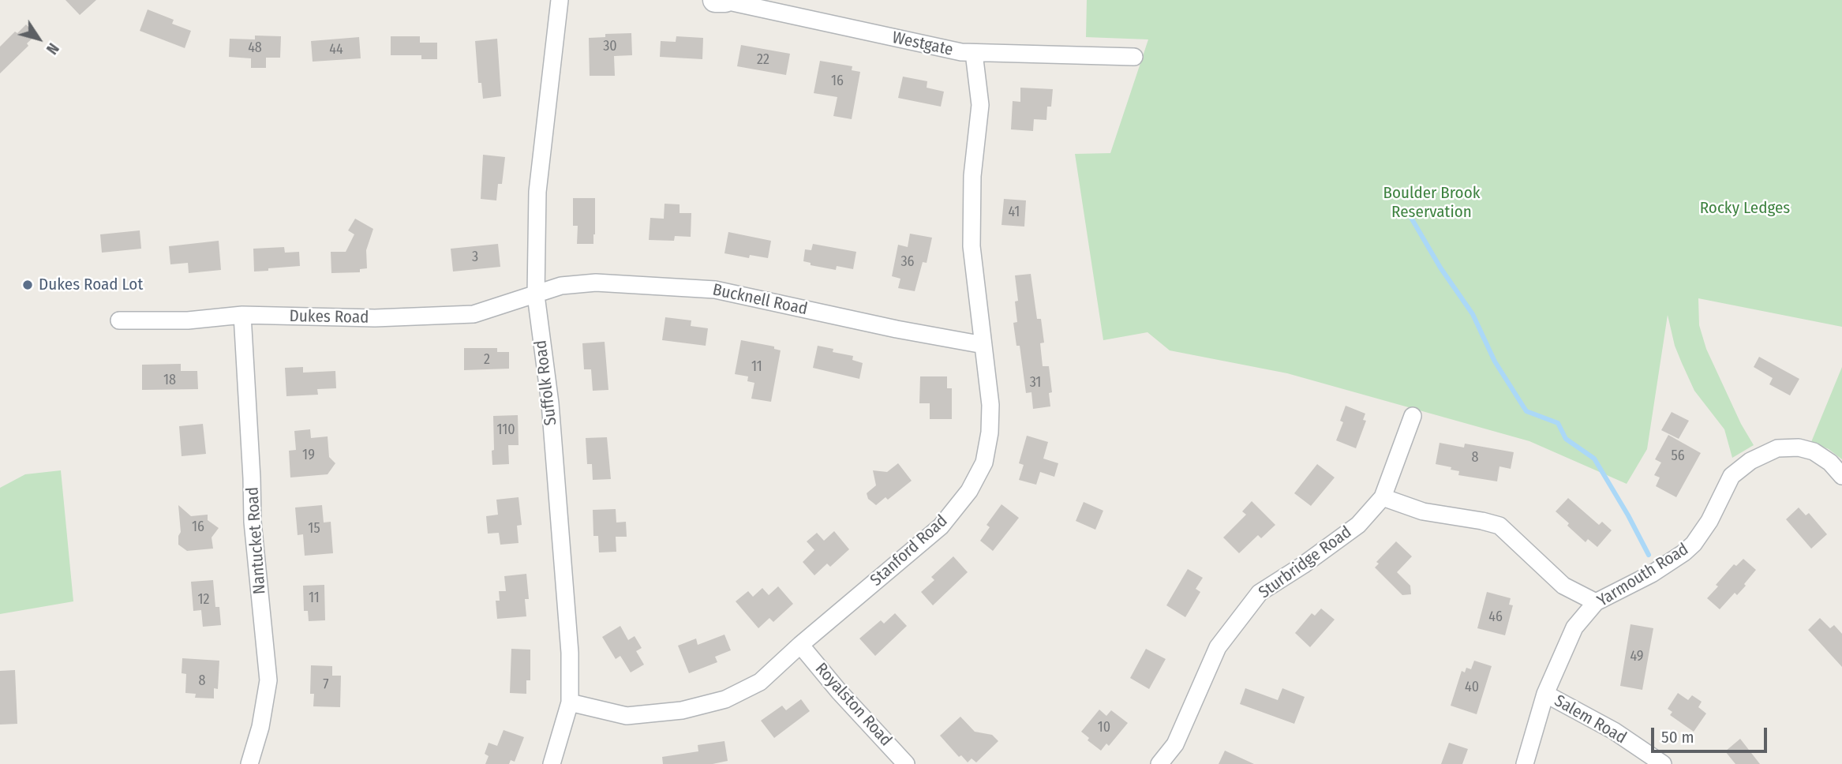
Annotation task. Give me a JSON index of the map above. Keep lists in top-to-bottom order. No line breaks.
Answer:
{"streets":{"street":["Westgate","Bucknell Road","Dukes Road","Suffolk Road","Nantucket Road","Stanford Road","Sturbridge Road","Yarmouth Road","Royalston Road","Salem Road"]},"crossings":[["Westgate","Stanford Road"],["Bucknell Road","Dukes Road"],["Bucknell Road","Suffolk Road"],["Bucknell Road","Stanford Road"],["Dukes Road","Suffolk Road"],["Dukes Road","Nantucket Road"],["Suffolk Road","Stanford Road"],["Stanford Road","Royalston Road"],["Yarmouth Road","Salem Road"]],"parks":["Boulder Brook Reservation","Rocky Ledges"],"places":["Dukes Road Lot"],"house_numbers":["30","48","44","22","16","41","3","36","2","11","18","31","110","19","56","8","16","15","11","12","46","49","8","7","40","10"],"scale_bar":"50 m","north":"bottom right"}
